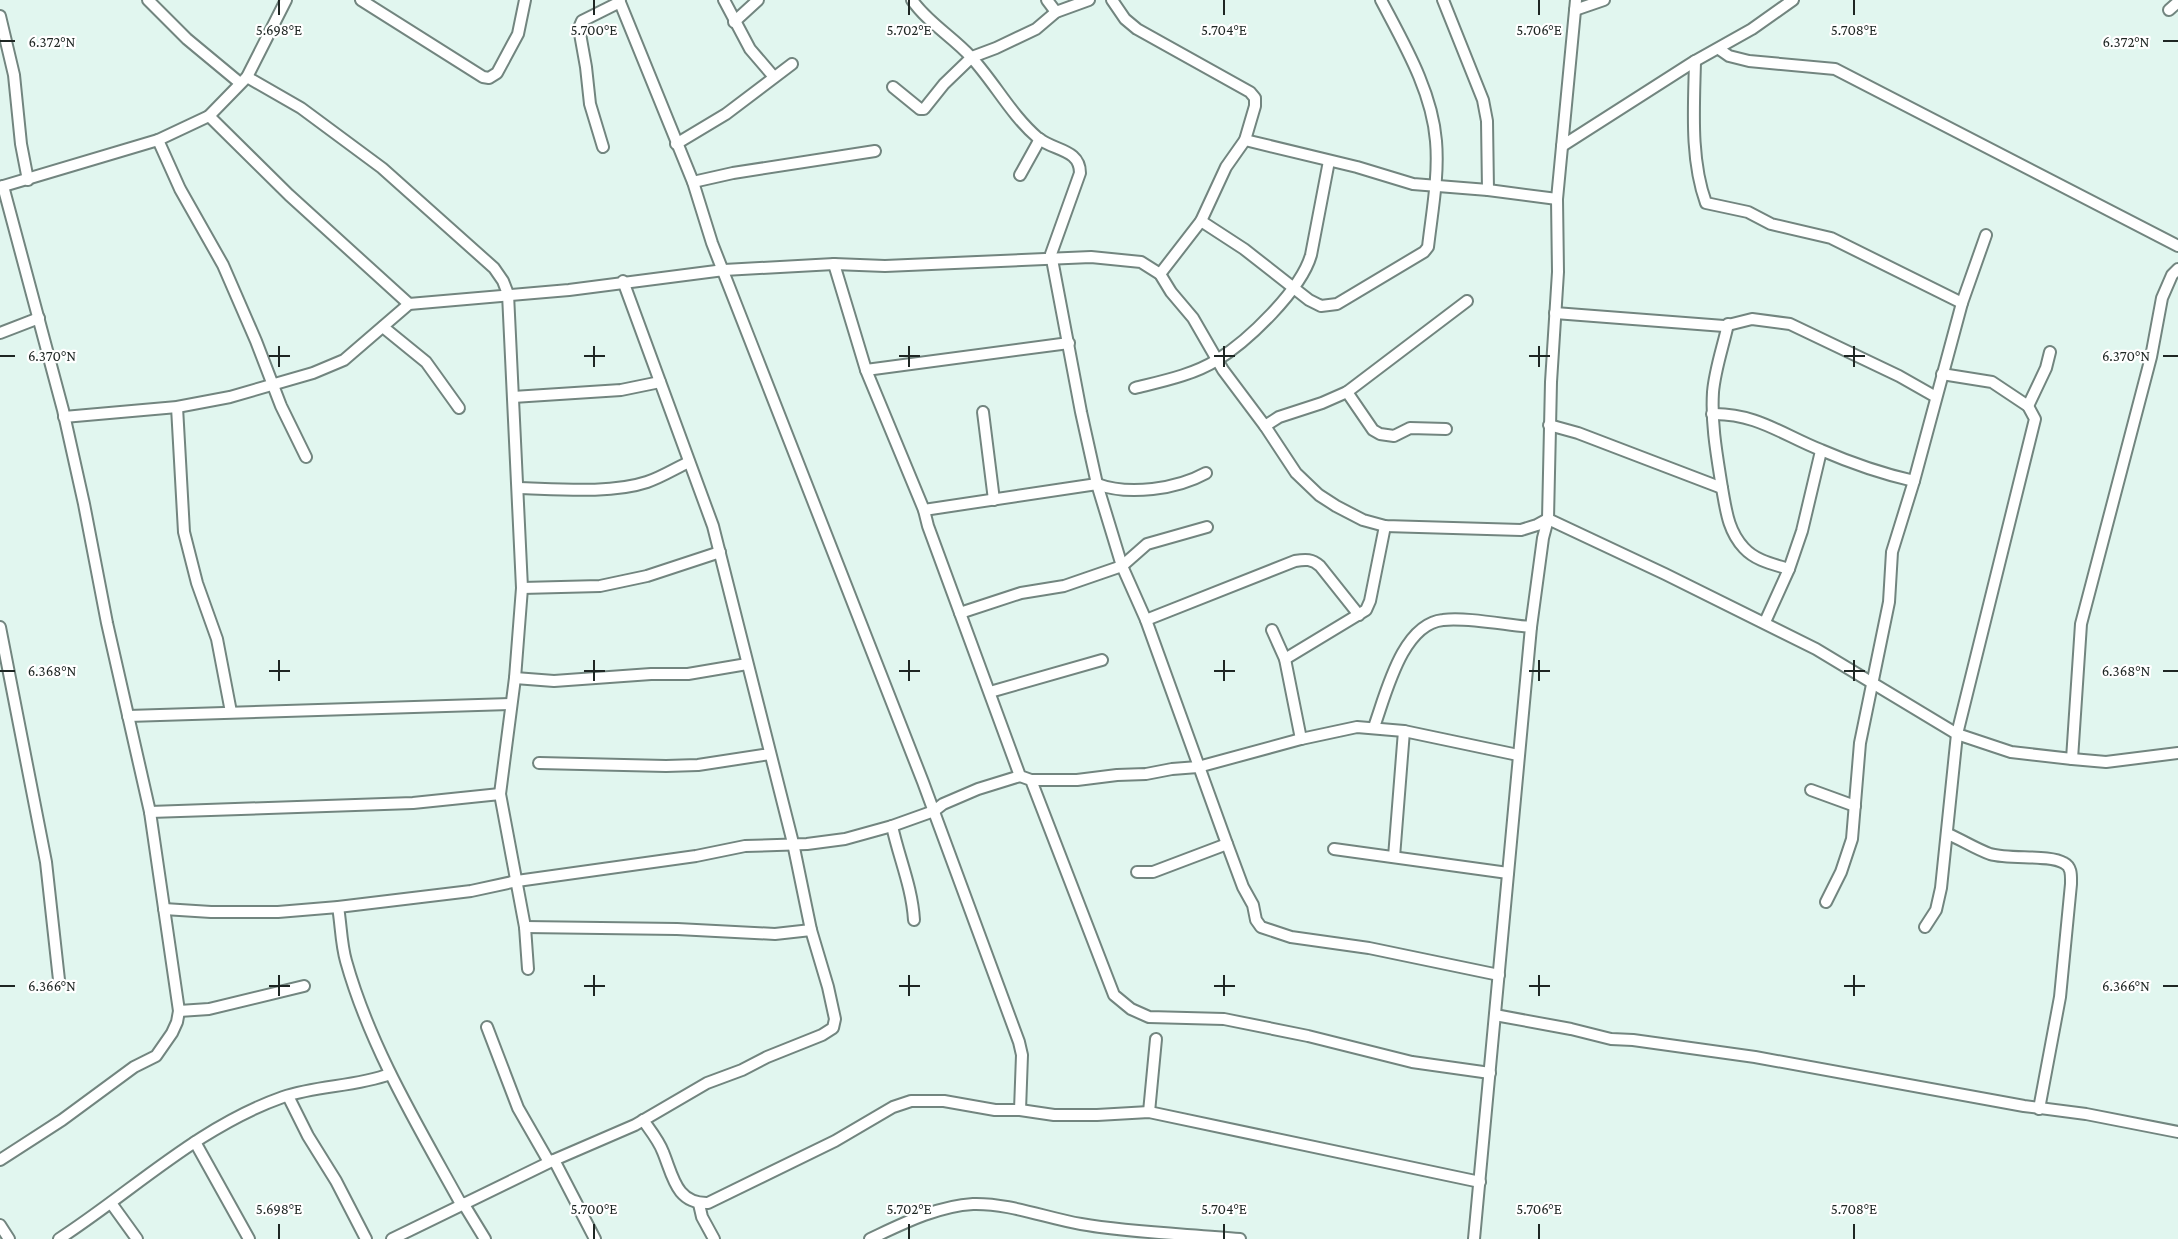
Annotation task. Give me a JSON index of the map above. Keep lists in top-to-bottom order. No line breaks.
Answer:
{"coordinates":["5.698°E","5.700°E","5.702°E","5.704°E","5.706°E","5.708°E","6.372°N","6.370°N","6.368°N","6.366°N"]}
